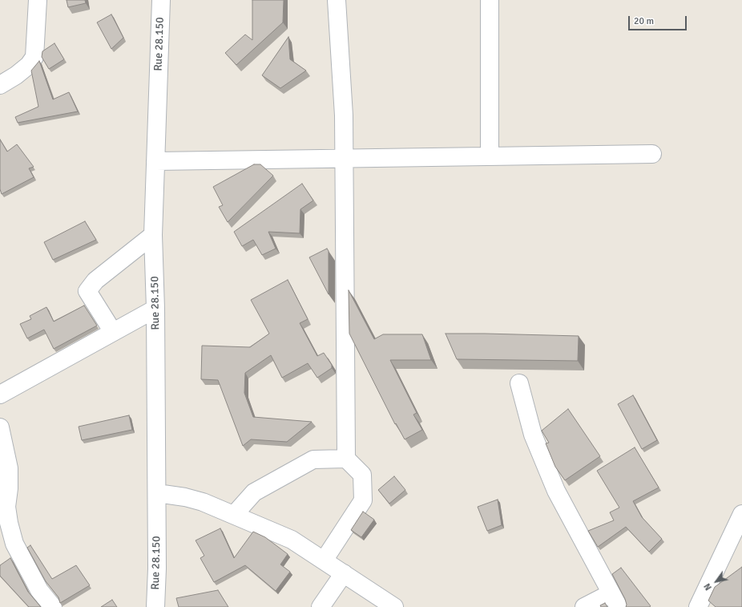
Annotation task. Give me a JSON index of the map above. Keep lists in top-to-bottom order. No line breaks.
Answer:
{"streets":{"street":["Rue 28.150"]},"scale_bar":"20 m","north":"bottom left"}
